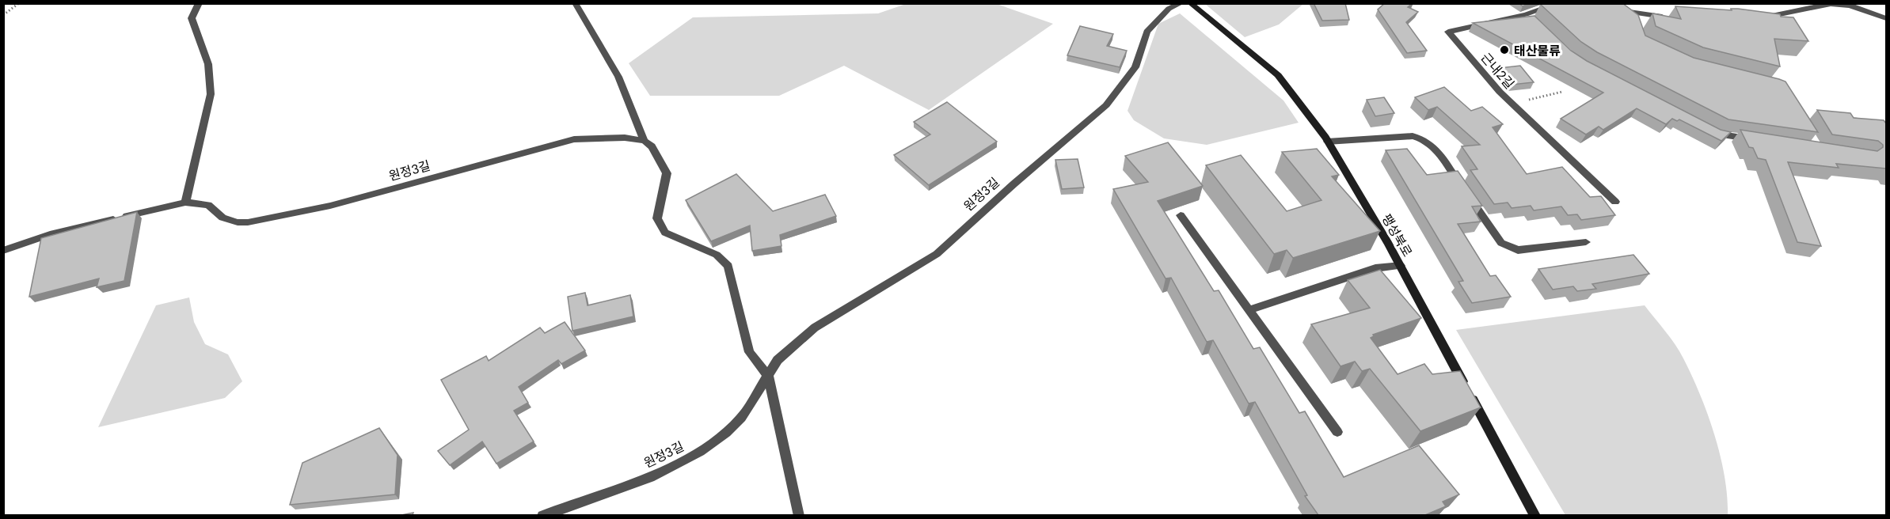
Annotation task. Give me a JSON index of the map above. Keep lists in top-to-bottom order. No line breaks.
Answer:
{"streets":{"street":["근내2길","원정3길","팽성북로"]},"places":["태산물류"]}
